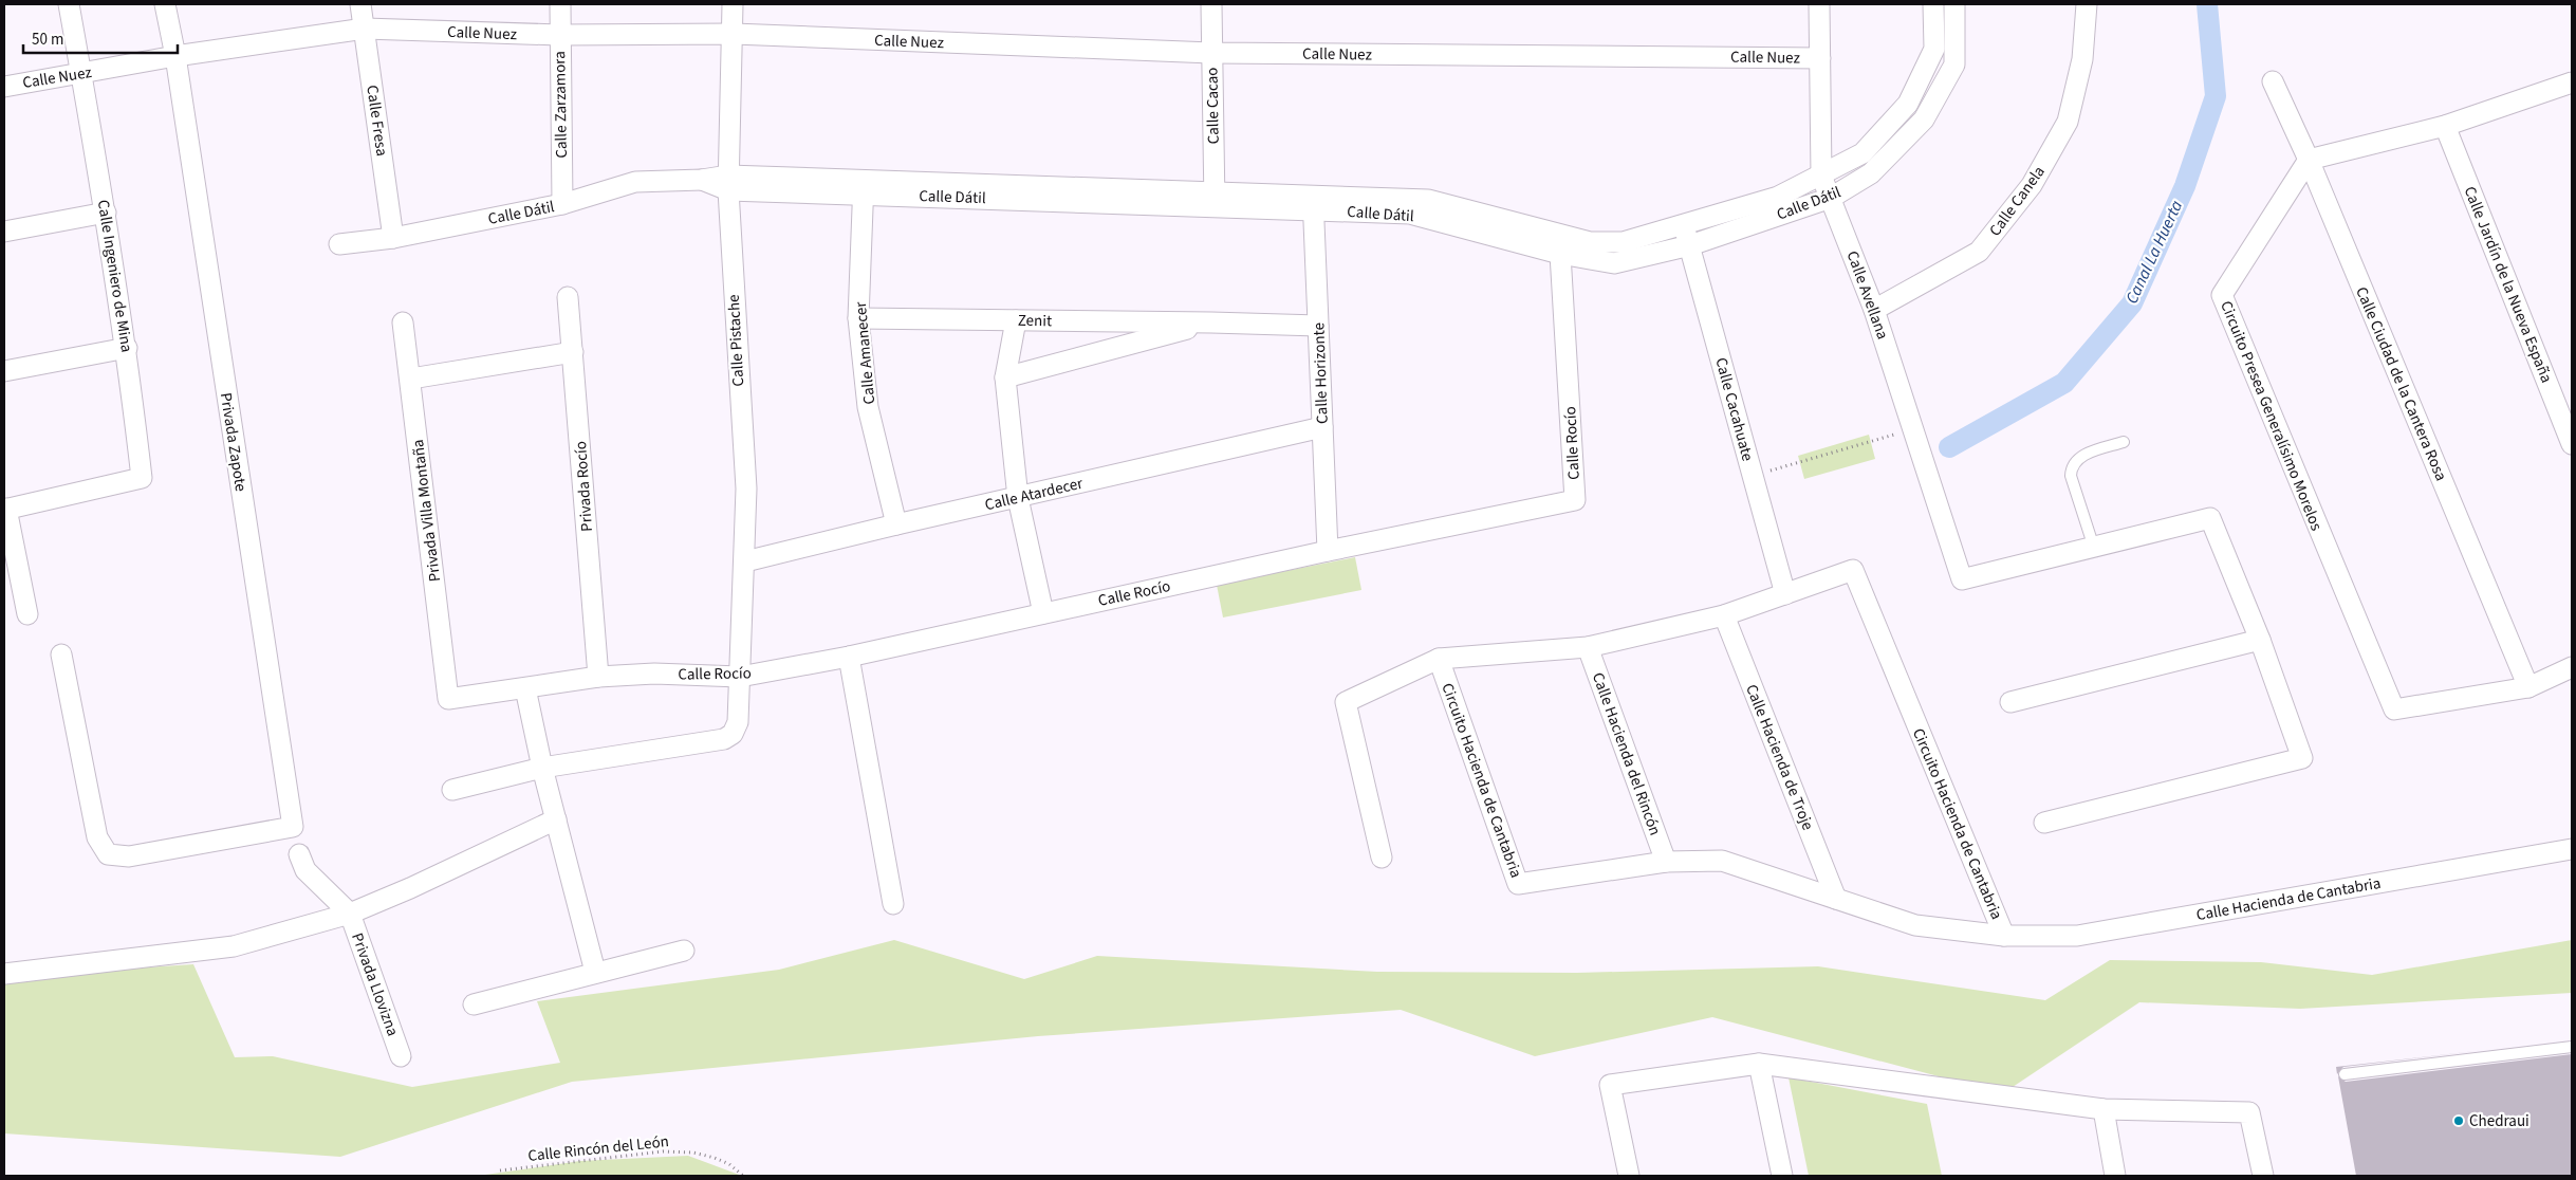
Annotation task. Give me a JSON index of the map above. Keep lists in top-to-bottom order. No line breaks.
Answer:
{"streets":{"street":["Calle Nuez","Calle Zarzamora","Calle Cacao","Calle Fresa","Calle Dátil","Calle Canela","Calle Ingeniero de Mina","Calle Jardín de la Nueva España","Calle Avellana","Zenit","Calle Pistache","Calle Amanecer","Calle Horizonte","Calle Ciudad de la Cantera Rosa","Calle Cacahuate","Circuito Presea Generalísimo Morelos","Privada Zapote","Calle Rocío","Privada Rocío","Calle Atardecer","Privada Villa Montaña","Calle Hacienda del Rincón","Calle Hacienda de Troje","Circuito Hacienda de Cantabria","Calle Hacienda de Cantabria","Privada Llovizna"],"path":["Calle Rincón del León"]},"crossings":[["Calle Nuez","Calle Zarzamora"],["Calle Nuez","Calle Cacao"],["Calle Nuez","Calle Fresa"],["Calle Nuez","Calle Ingeniero de Mina"],["Calle Nuez","Calle Avellana"],["Calle Nuez","Calle Pistache"],["Calle Nuez","Privada Zapote"],["Calle Zarzamora","Calle Dátil"],["Calle Cacao","Calle Dátil"],["Calle Fresa","Calle Dátil"],["Calle Dátil","Calle Avellana"],["Calle Dátil","Calle Pistache"],["Calle Dátil","Calle Amanecer"],["Calle Dátil","Calle Horizonte"],["Calle Dátil","Calle Cacahuate"],["Calle Dátil","Calle Rocío"],["Calle Canela","Calle Avellana"],["Zenit","Calle Amanecer"],["Zenit","Calle Horizonte"],["Calle Pistache","Calle Rocío"],["Calle Pistache","Calle Atardecer"],["Calle Amanecer","Calle Atardecer"],["Calle Horizonte","Calle Rocío"],["Calle Horizonte","Calle Atardecer"],["Calle Ciudad de la Cantera Rosa","Circuito Presea Generalísimo Morelos"],["Calle Cacahuate","Circuito Hacienda de Cantabria"],["Calle Rocío","Privada Rocío"],["Calle Rocío","Privada Villa Montaña"],["Calle Hacienda del Rincón","Circuito Hacienda de Cantabria"],["Calle Hacienda de Troje","Circuito Hacienda de Cantabria"],["Circuito Hacienda de Cantabria","Calle Hacienda de Cantabria"]],"water":["Canal La Huerta"],"places":["Chedraui"],"scale_bar":"50 m"}
